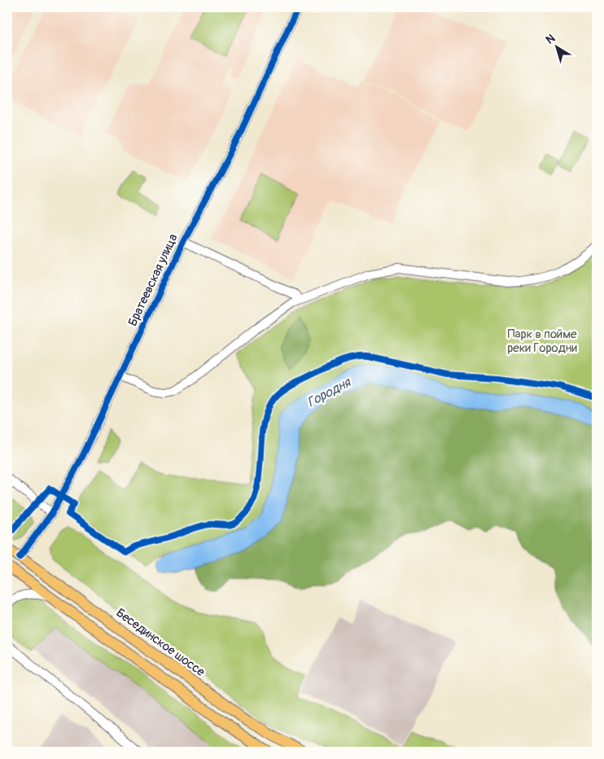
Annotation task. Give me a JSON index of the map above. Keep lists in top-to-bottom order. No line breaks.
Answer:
{"streets":{"main road":["Бесединское шоссе"],"street":["Братеевская улица"]},"crossings":[["Братеевская улица","Бесединское шоссе"]],"water":["Городня"],"parks":["Парк в пойме реки Городни"],"north":"top left"}
